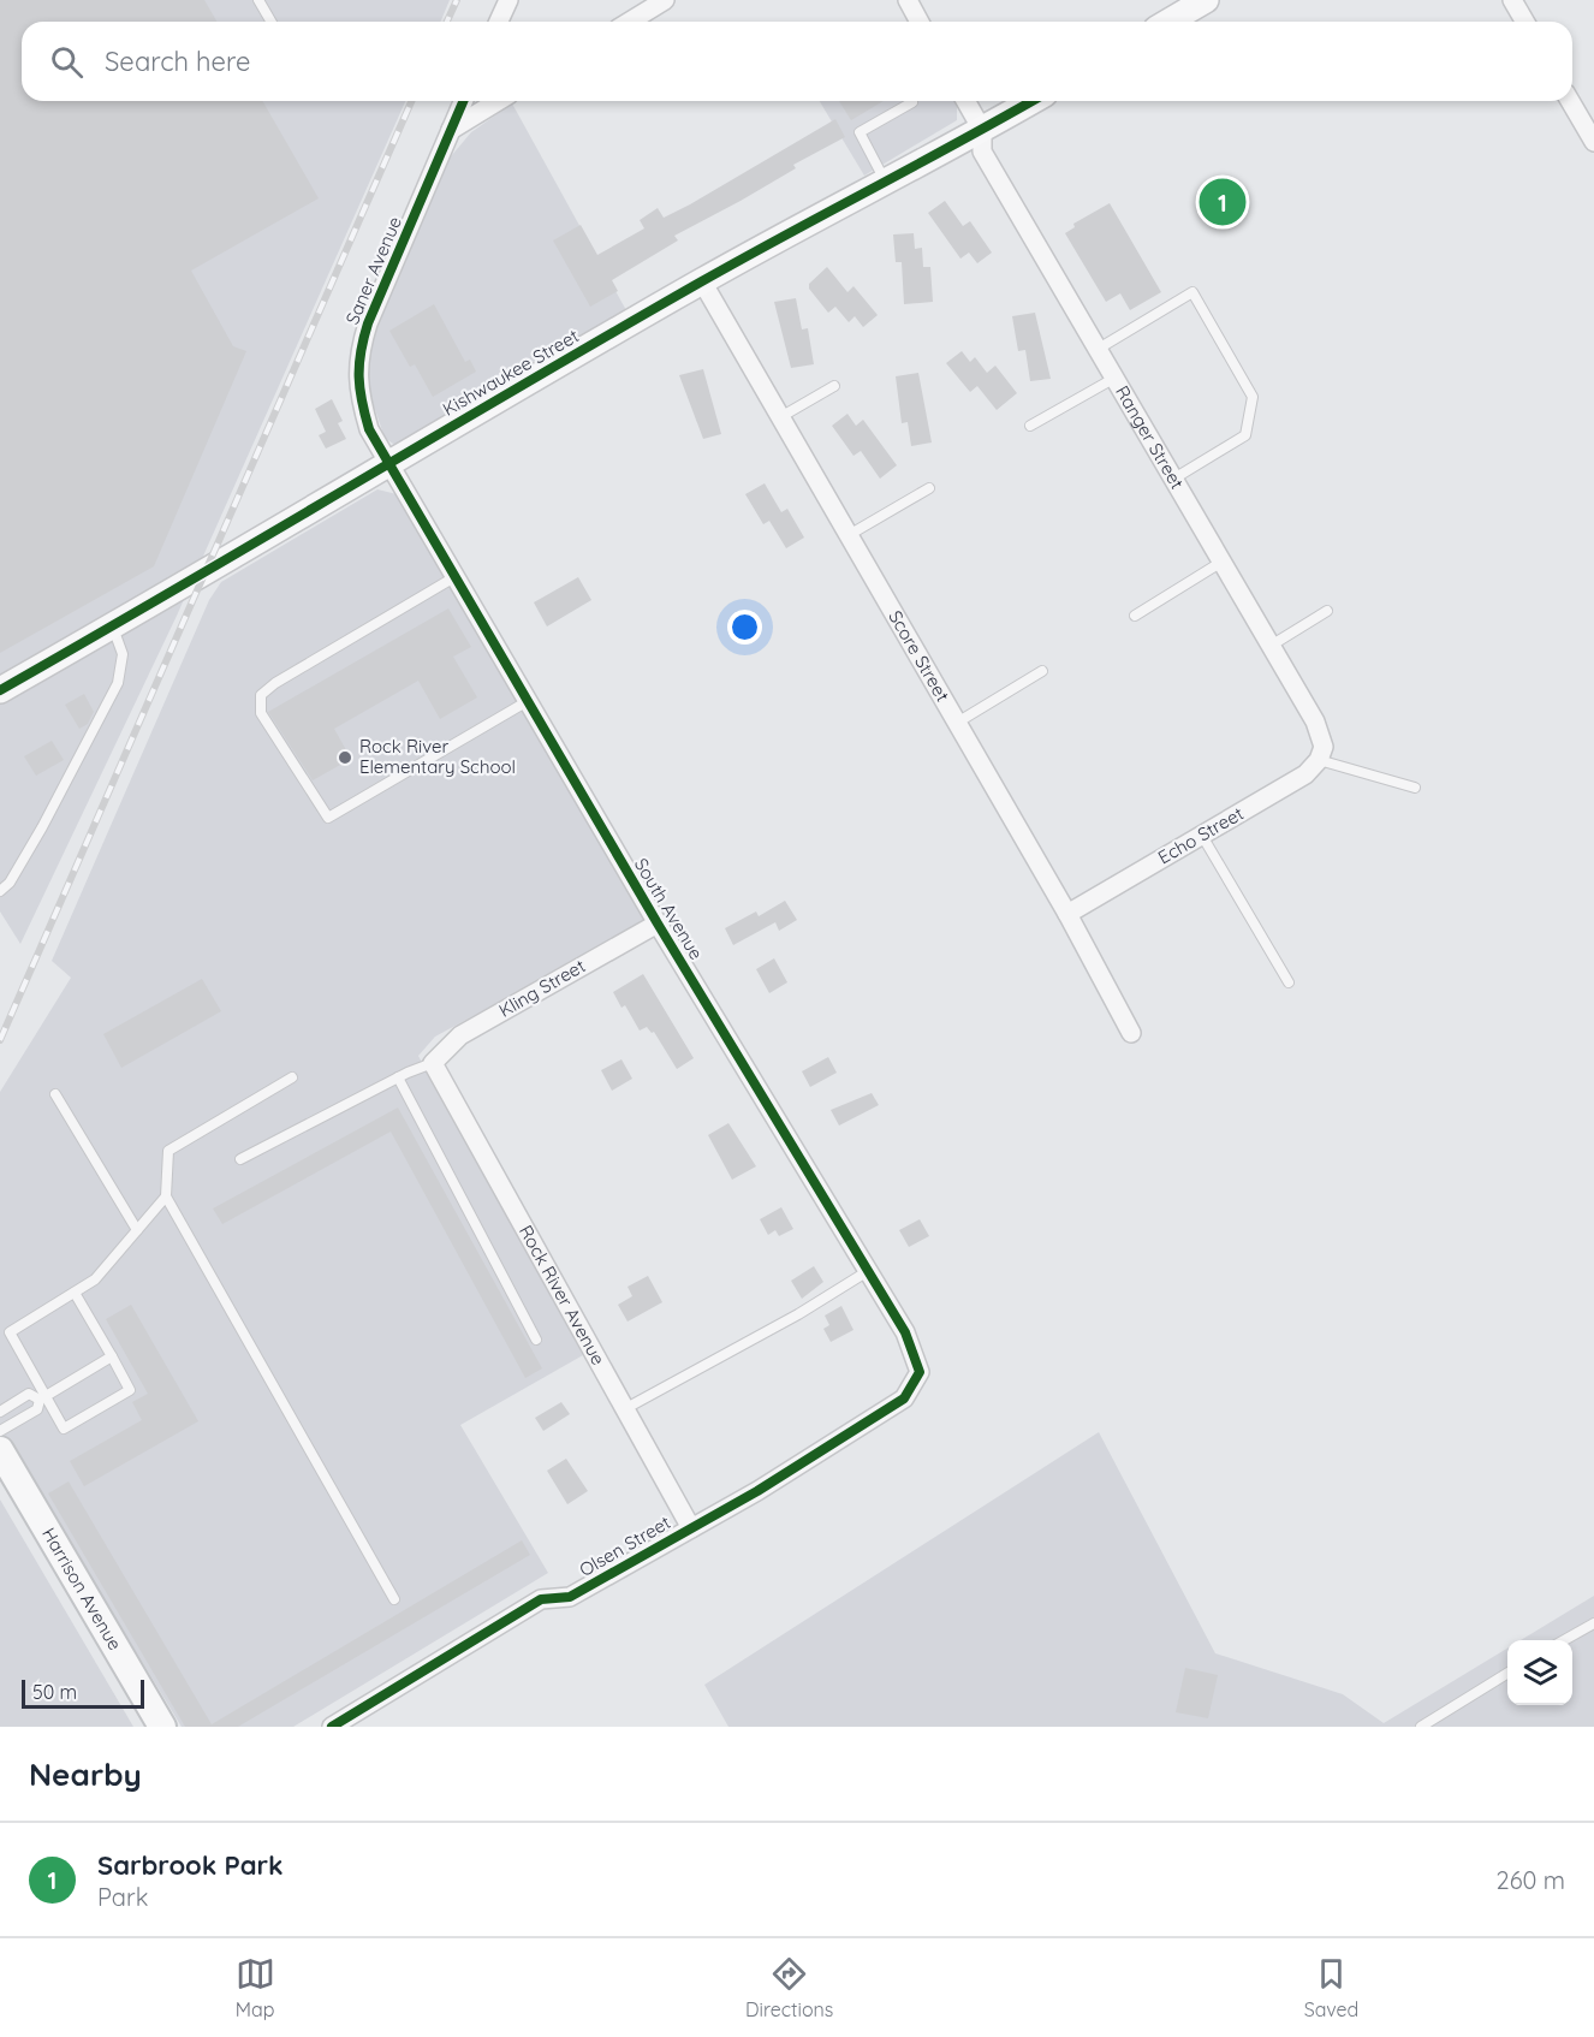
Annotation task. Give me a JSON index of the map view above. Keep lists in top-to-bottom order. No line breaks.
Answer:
{"streets":{"main road":["Harrison Avenue"],"street":["Saner Avenue","Kishwaukee Street","Ranger Street","Score Street","Echo Street","South Avenue","Kling Street","Rock River Avenue","Olsen Street"]},"crossings":[["Saner Avenue","Kishwaukee Street"],["Saner Avenue","South Avenue"],["Kishwaukee Street","Ranger Street"],["Kishwaukee Street","Score Street"],["Kishwaukee Street","South Avenue"],["Ranger Street","Echo Street"],["Score Street","Echo Street"],["South Avenue","Kling Street"],["South Avenue","Olsen Street"],["Kling Street","Rock River Avenue"],["Rock River Avenue","Olsen Street"]],"places":["Rock River Elementary School"],"scale_bar":"50 m","page":{"search":"Search here","pins":"1","scale":"50 m","heading":"Nearby","list":[{"mark":"1","name":"Sarbrook Park","note":"Park","value":"260 m"}],"nav":["Map","Directions","Saved"]}}
